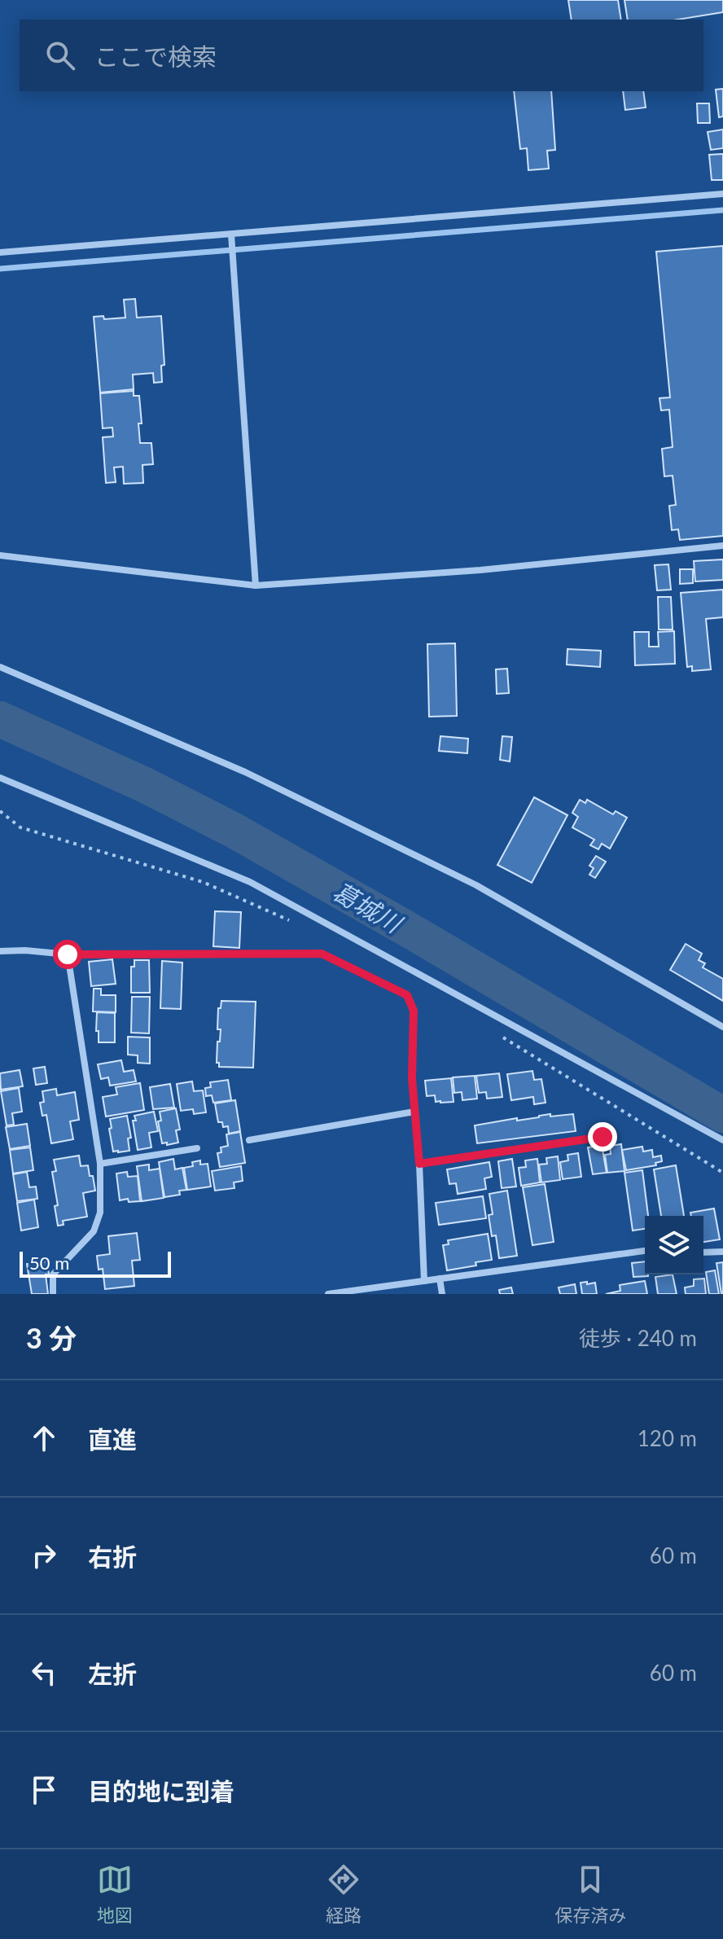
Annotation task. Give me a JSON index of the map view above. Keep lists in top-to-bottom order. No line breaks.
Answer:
{"water":["葛城川"],"scale_bar":"50 m","page":{"search":"ここで検索","scale":"50 m","heading":["3 分","徒歩 · 240 m"],"list":[["直進","120 m"],["右折","60 m"],["左折","60 m"],"目的地に到着"],"nav":["地図","経路","保存済み"]}}
